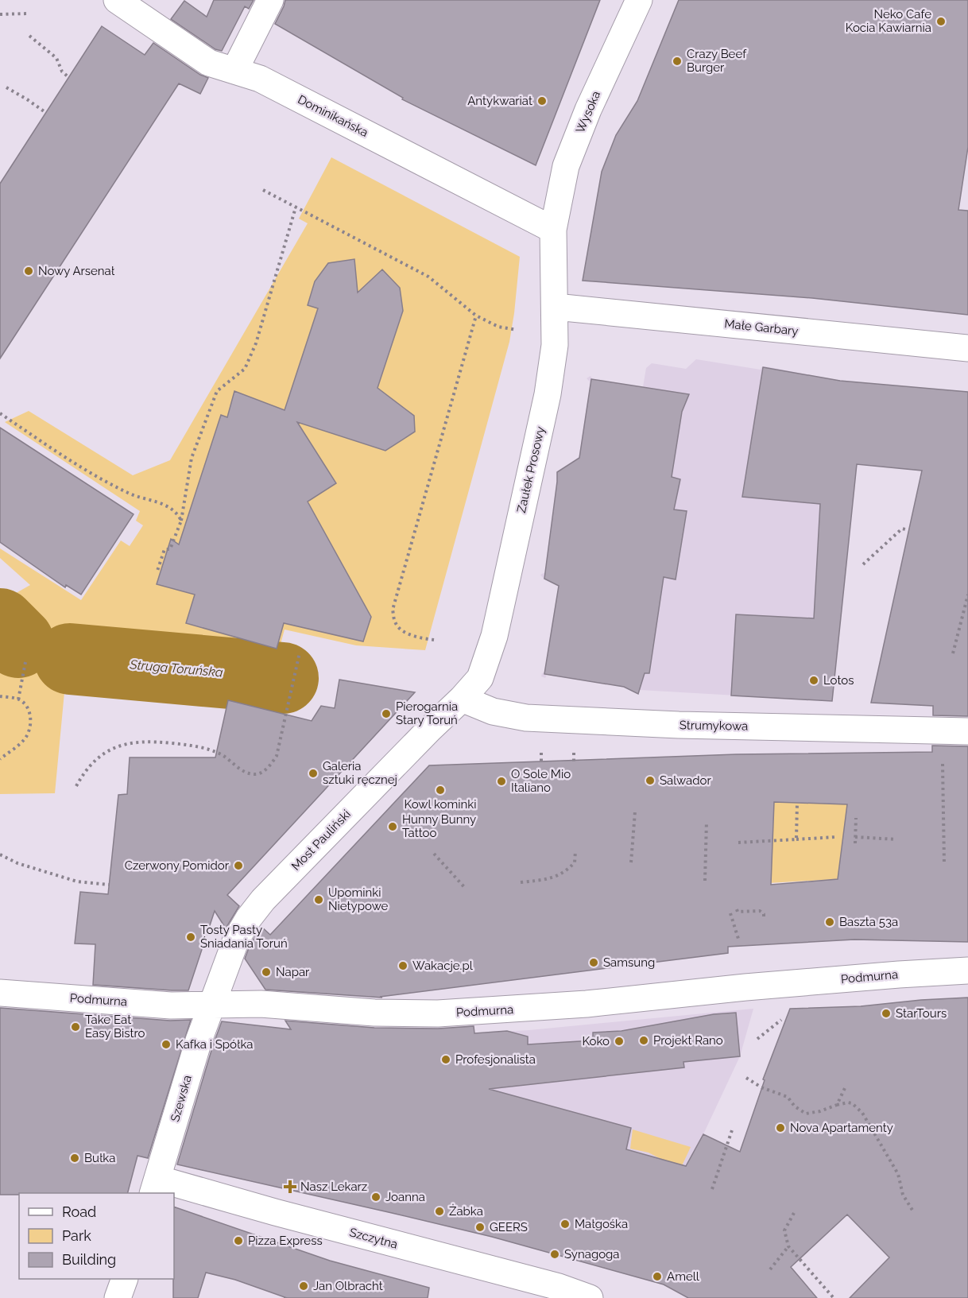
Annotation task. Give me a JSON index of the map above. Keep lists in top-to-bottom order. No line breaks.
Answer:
{"streets":{"street":["Wysoka","Dominikańska","Małe Garbary","Zaułek Prosowy","Strumykowa","Most Pauliński","Podmurna","Szewska","Szczytna"]},"crossings":[["Wysoka","Dominikańska"],["Wysoka","Zaułek Prosowy"],["Dominikańska","Zaułek Prosowy"],["Małe Garbary","Zaułek Prosowy"],["Zaułek Prosowy","Strumykowa"],["Zaułek Prosowy","Most Pauliński"],["Strumykowa","Most Pauliński"],["Most Pauliński","Podmurna"],["Most Pauliński","Szewska"],["Podmurna","Szewska"],["Szewska","Szczytna"]],"water":["Struga Toruńska"],"places":{"other":["Neko Cafe Kocia Kawiarnia","Crazy Beef Burger","Antykwariat","Nowy Arsenał","Lotos","Pierogarnia Stary Toruń","Galeria sztuki ręcznej","Salwador","O Sole Mio Italiano","Kowl kominki","Hunny Bunny Tattoo","Czerwony Pomidor","Upominki Nietypowe","Baszta 53a","Tosty Pasty Śniadania Toruń","Samsung","Wakacje.pl","Napar","StarTours","Take Eat Easy Bistro","Projekt Rano","Koko","Kafka i Spółka","Profesjonalista","Nova Apartamenty","Bułka","Joanna","Żabka","Małgośka","GEERS","Pizza Express","Synagoga","Amell","Jan Olbracht"],"health":["Nasz Lekarz"]},"legend":["Road","Park","Building"]}
